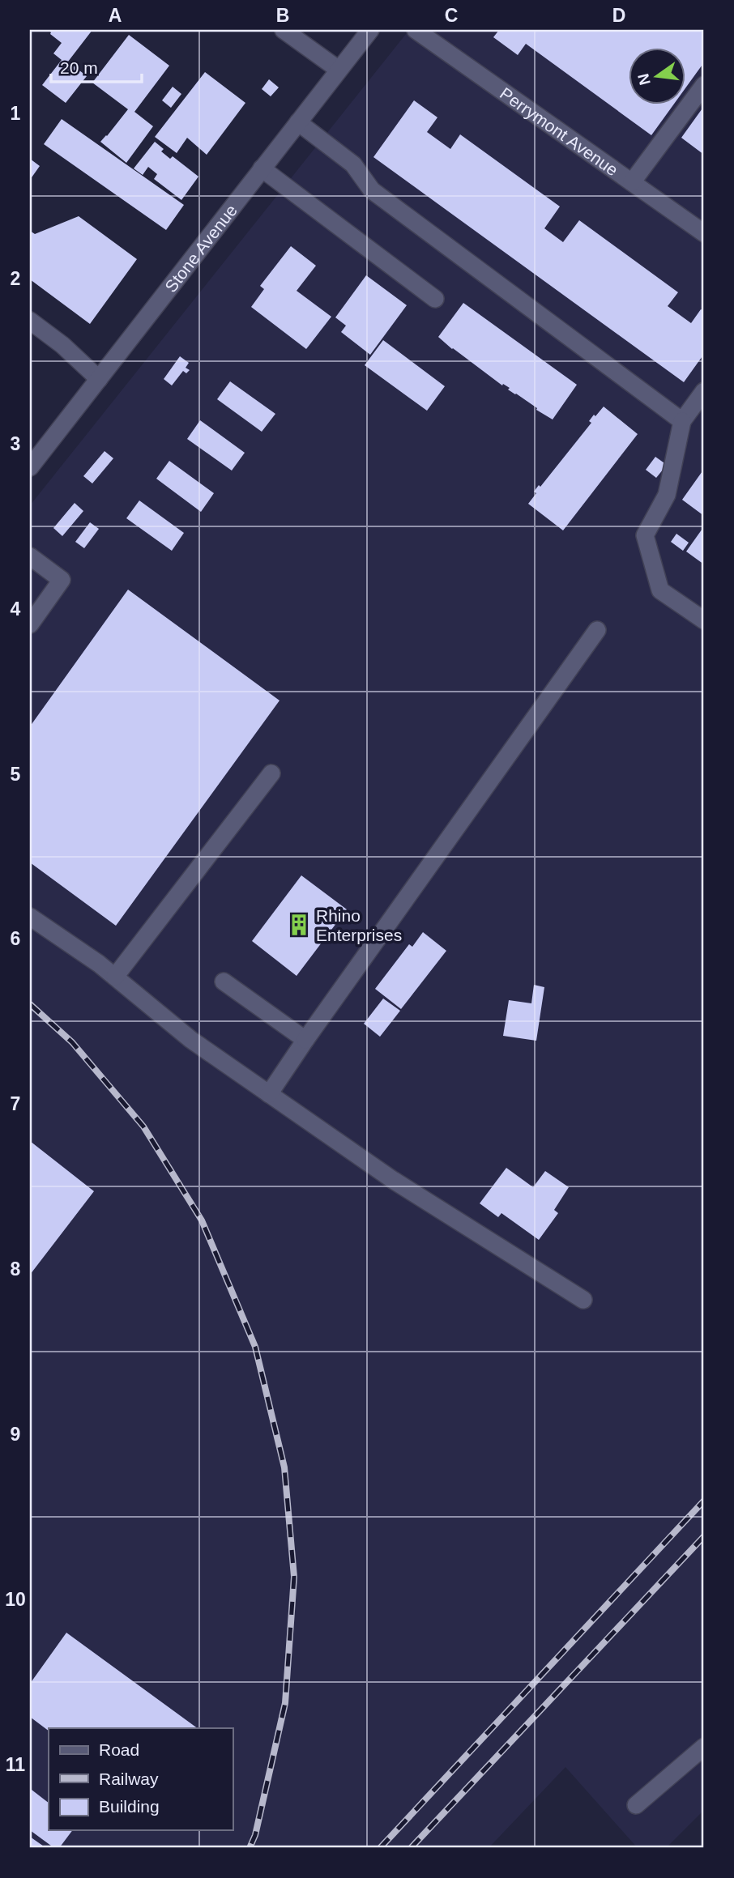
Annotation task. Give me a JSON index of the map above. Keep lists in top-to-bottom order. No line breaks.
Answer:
{"streets":{"street":["Perrymont Avenue","Stone Avenue"]},"places":{"building":["Rhino Enterprises"]},"legend":["Road","Railway","Building"],"scale_bar":"20 m","north":"left","grid":{"columns":["A","B","C","D"],"rows":["1","2","3","4","5","6","7","8","9","10","11"]}}
